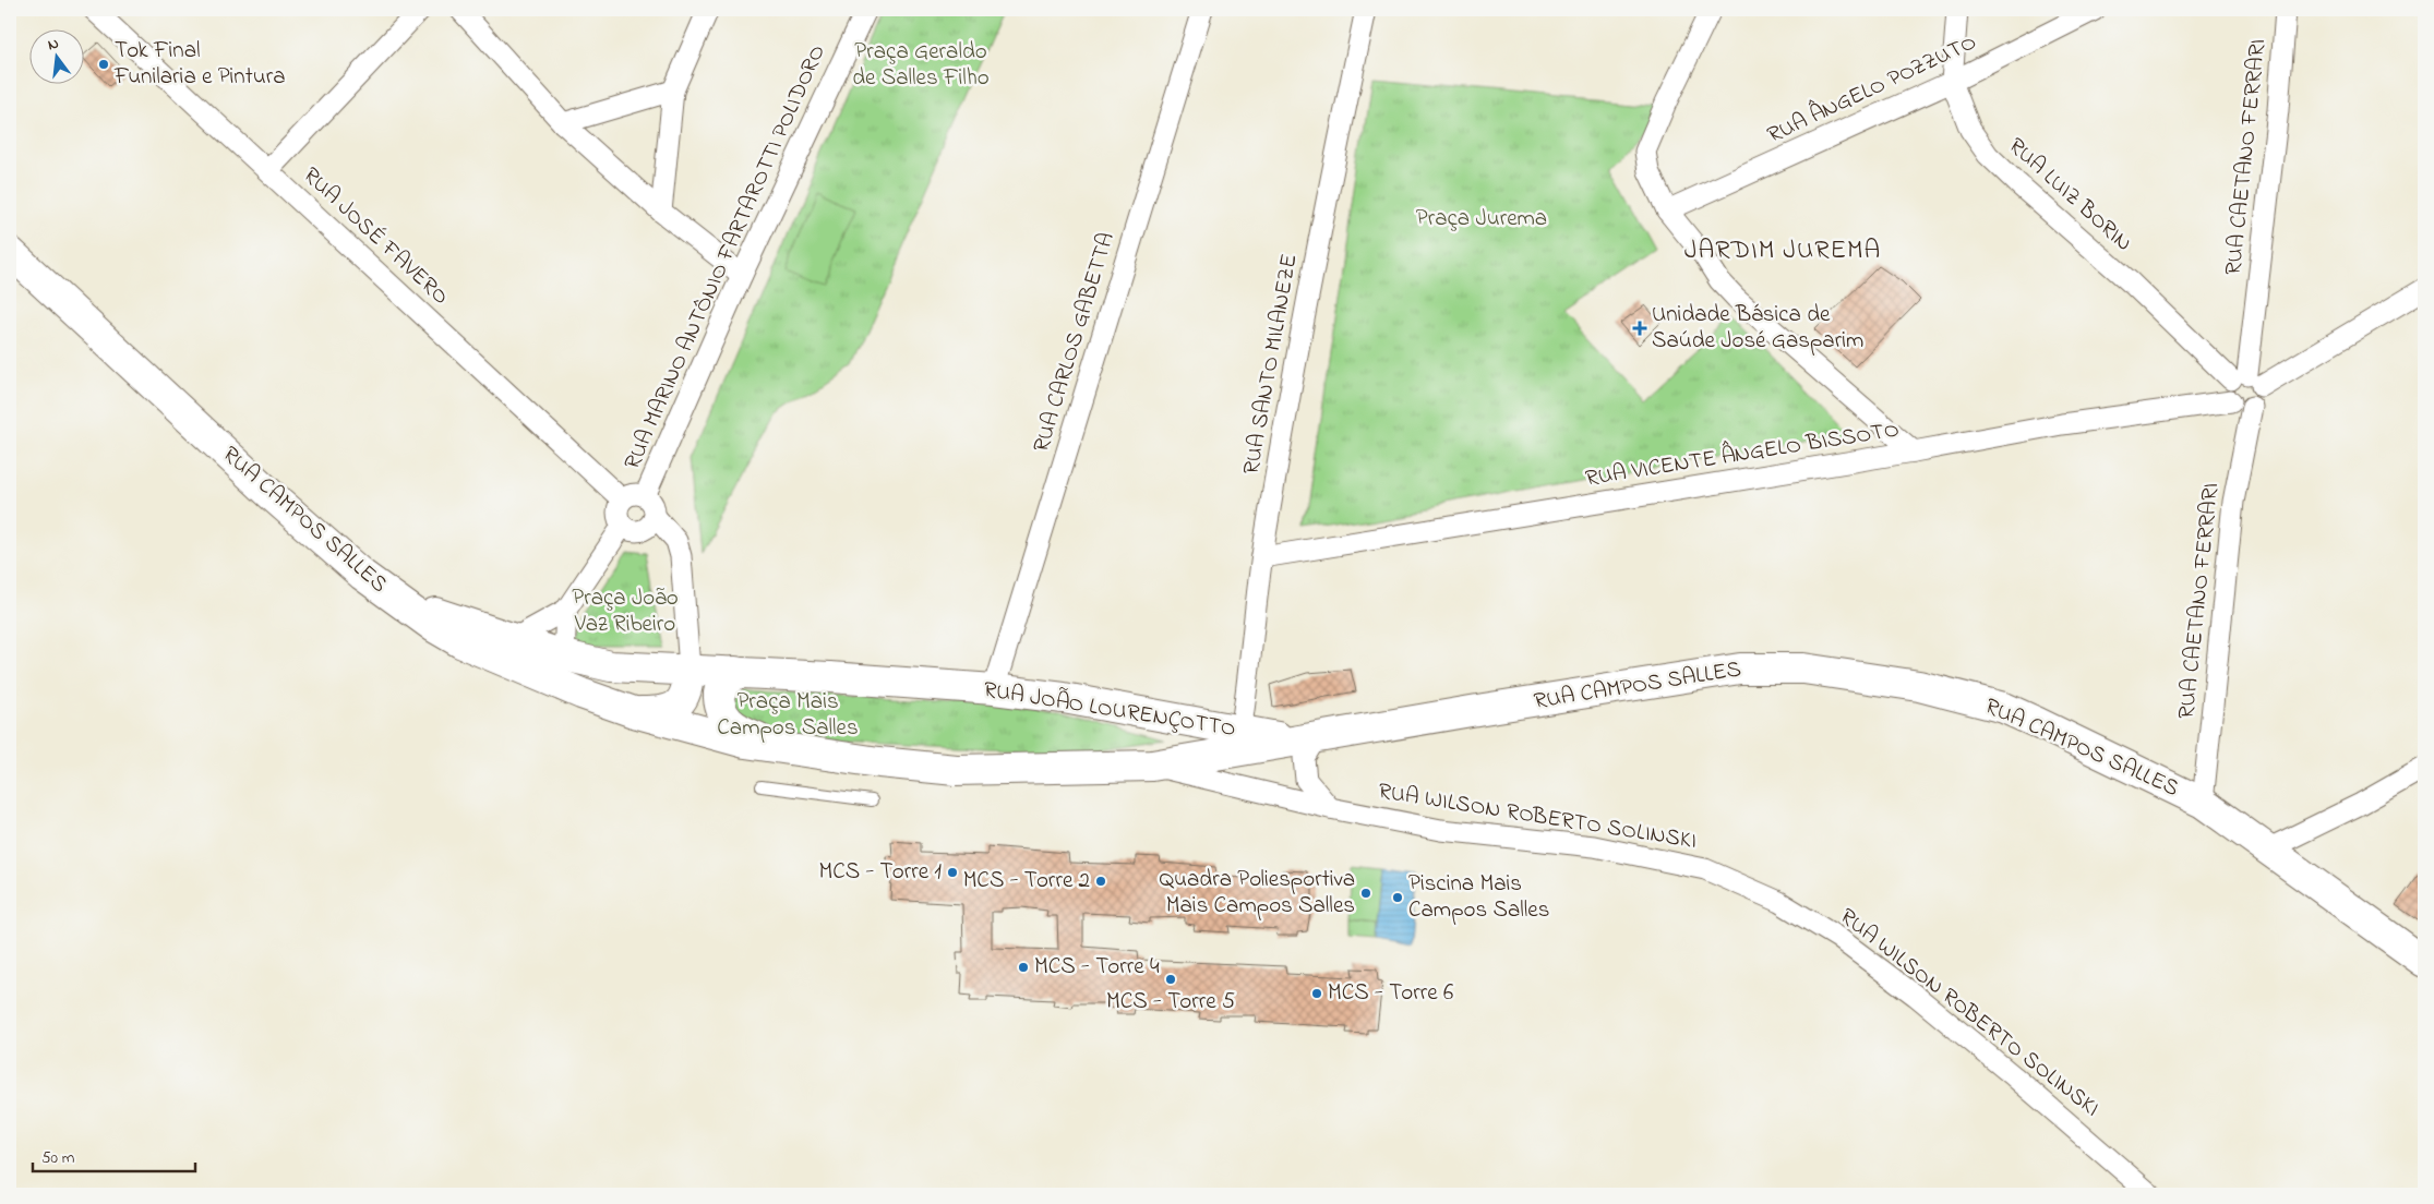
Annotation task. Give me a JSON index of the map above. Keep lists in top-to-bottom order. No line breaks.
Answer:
{"streets":{"main road":["RUA CAMPOS SALLES","RUA JOÃO LOURENÇOTTO"],"street":["RUA ÂNGELO POZZUTO","RUA CAETANO FERRARI","RUA LUIZ BORIN","RUA JOSÉ FAVERO","RUA MARINO ANTÔNIO FARTAROTTI POLIDORO","RUA CARLOS GABETTA","RUA SANTO MILANEZE","RUA VICENTE ÂNGELO BISSOTO","RUA WILSON ROBERTO SOLINSKI"]},"crossings":[["RUA ÂNGELO POZZUTO","RUA LUIZ BORIN"],["RUA CAETANO FERRARI","RUA LUIZ BORIN"],["RUA CAETANO FERRARI","RUA CAMPOS SALLES"],["RUA JOSÉ FAVERO","RUA MARINO ANTÔNIO FARTAROTTI POLIDORO"],["RUA CARLOS GABETTA","RUA JOÃO LOURENÇOTTO"],["RUA SANTO MILANEZE","RUA VICENTE ÂNGELO BISSOTO"],["RUA SANTO MILANEZE","RUA CAMPOS SALLES"],["RUA SANTO MILANEZE","RUA JOÃO LOURENÇOTTO"],["RUA CAMPOS SALLES","RUA JOÃO LOURENÇOTTO"],["RUA CAMPOS SALLES","RUA WILSON ROBERTO SOLINSKI"]],"districts":["JARDIM JUREMA"],"parks":["Praça Geraldo de Salles Filho","Praça Jurema","Praça João Vaz Ribeiro","Praça Mais Campos Salles"],"places":{"other":["Tok Final Funilaria e Pintura","MCS - Torre 1","MCS - Torre 2","Quadra Poliesportiva Mais Campos Salles","Piscina Mais Campos Salles","MCS - Torre 4","MCS - Torre 5","MCS - Torre 6"],"health":["Unidade Básica de Saúde José Gasparim"]},"scale_bar":"50 m","north":"top"}
